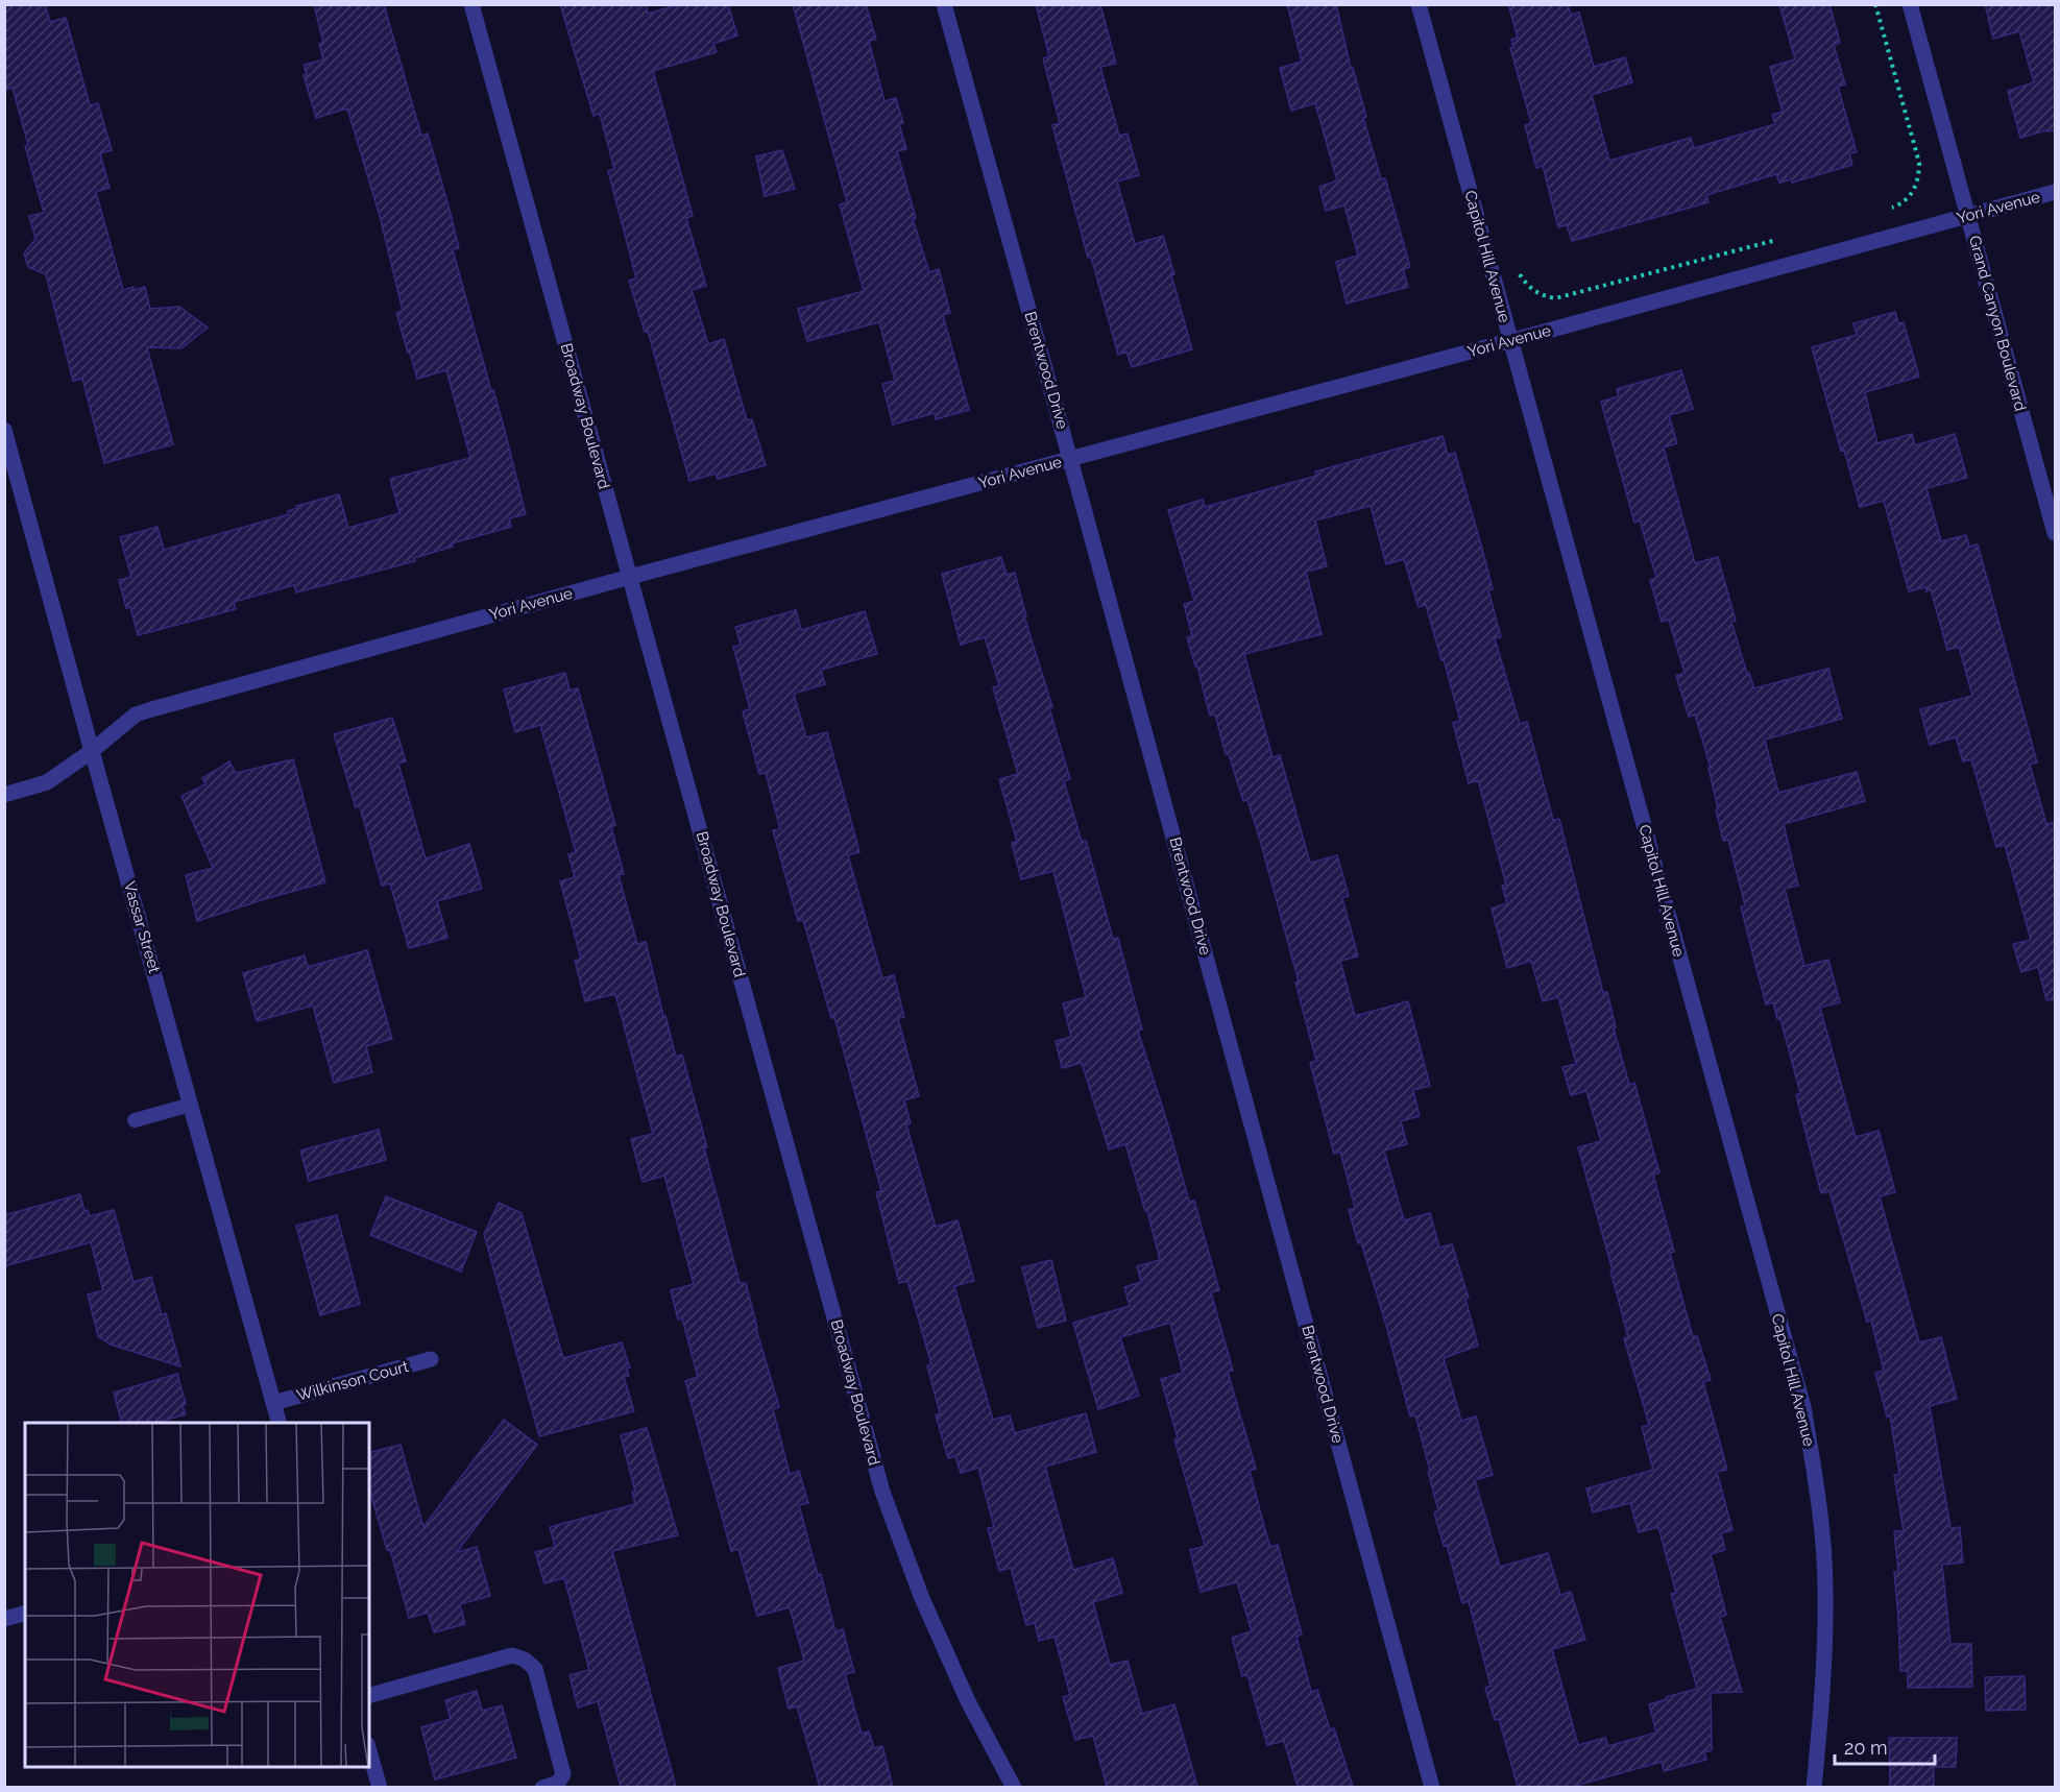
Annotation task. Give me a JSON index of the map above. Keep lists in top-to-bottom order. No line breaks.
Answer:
{"streets":{"street":["Yori Avenue","Capitol Hill Avenue","Grand Canyon Boulevard","Brentwood Drive","Broadway Boulevard","Vassar Street","Wilkinson Court"]},"crossings":[["Yori Avenue","Capitol Hill Avenue"],["Yori Avenue","Grand Canyon Boulevard"],["Yori Avenue","Brentwood Drive"],["Yori Avenue","Broadway Boulevard"],["Yori Avenue","Vassar Street"],["Vassar Street","Wilkinson Court"]],"scale_bar":"20 m"}
